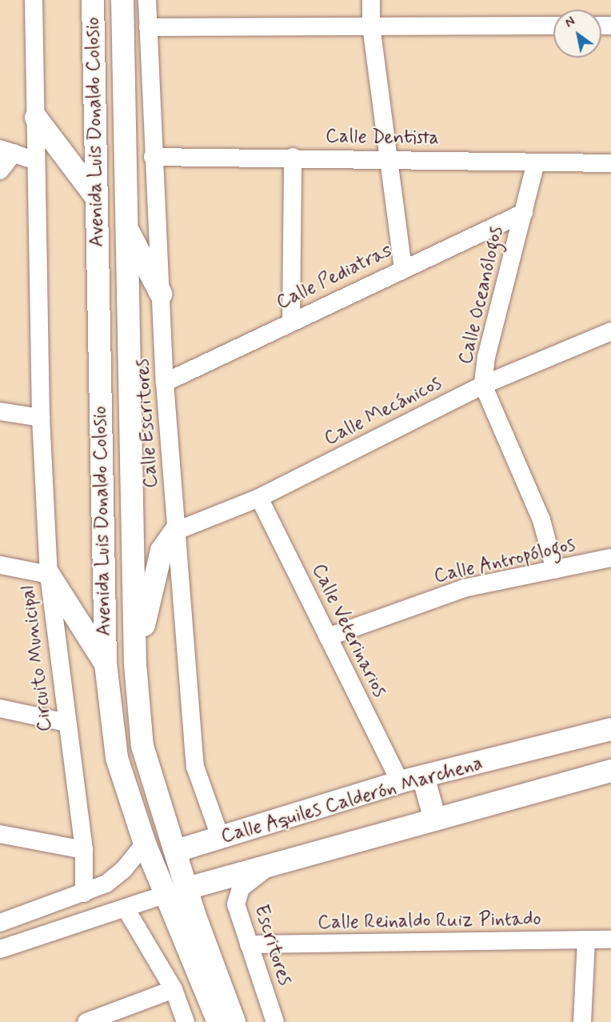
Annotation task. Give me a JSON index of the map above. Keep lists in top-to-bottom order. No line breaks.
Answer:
{"streets":{"main road":["Avenida Luis Donaldo Colosio","Calle Aquiles Calderón Marchena"],"street":["Calle Dentista","Calle Pediatras","Calle Oceanólogos","Calle Mecánicos","Calle Escritores","Calle Antropólogos","Calle Veterinarios","Circuito Municipal","Calle Reinaldo Ruiz Pintado","Escritores"]},"crossings":[["Avenida Luis Donaldo Colosio","Calle Aquiles Calderón Marchena"],["Calle Dentista","Calle Oceanólogos"],["Calle Dentista","Calle Escritores"],["Calle Pediatras","Calle Oceanólogos"],["Calle Pediatras","Calle Escritores"],["Calle Oceanólogos","Calle Mecánicos"],["Calle Oceanólogos","Calle Antropólogos"],["Calle Mecánicos","Calle Escritores"],["Calle Mecánicos","Calle Veterinarios"],["Calle Escritores","Calle Aquiles Calderón Marchena"],["Calle Antropólogos","Calle Veterinarios"],["Calle Veterinarios","Calle Aquiles Calderón Marchena"],["Calle Reinaldo Ruiz Pintado","Escritores"]],"north":"top left"}
